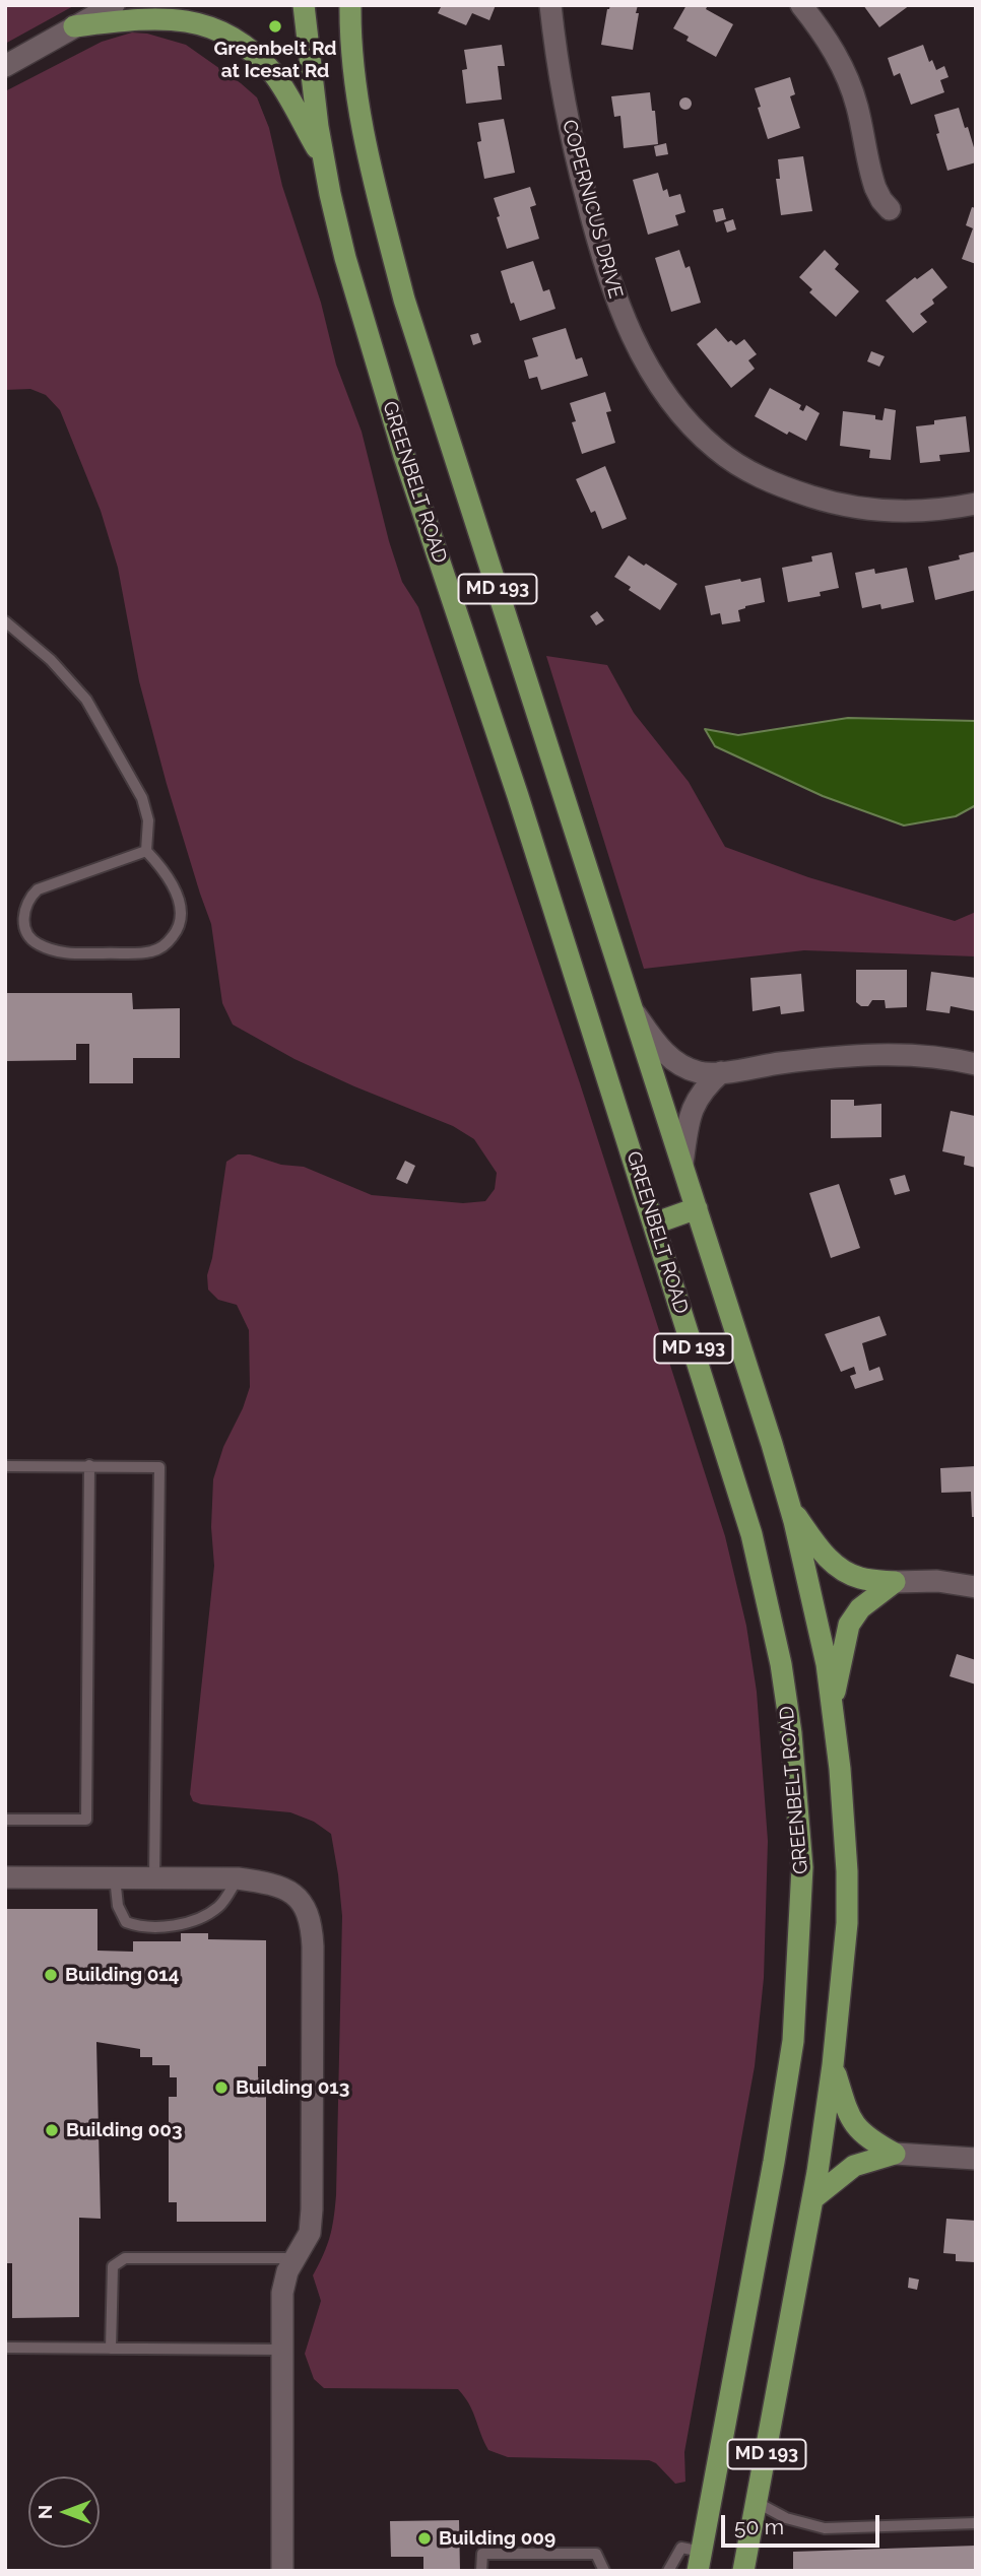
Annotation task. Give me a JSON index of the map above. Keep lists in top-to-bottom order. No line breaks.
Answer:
{"streets":{"main road":["GREENBELT ROAD","MD 193"],"street":["COPERNICUS DRIVE"]},"places":["Greenbelt Rd at Icesat Rd","Building 014","Building 013","Building 003","Building 009"],"scale_bar":"50 m","north":"left"}
